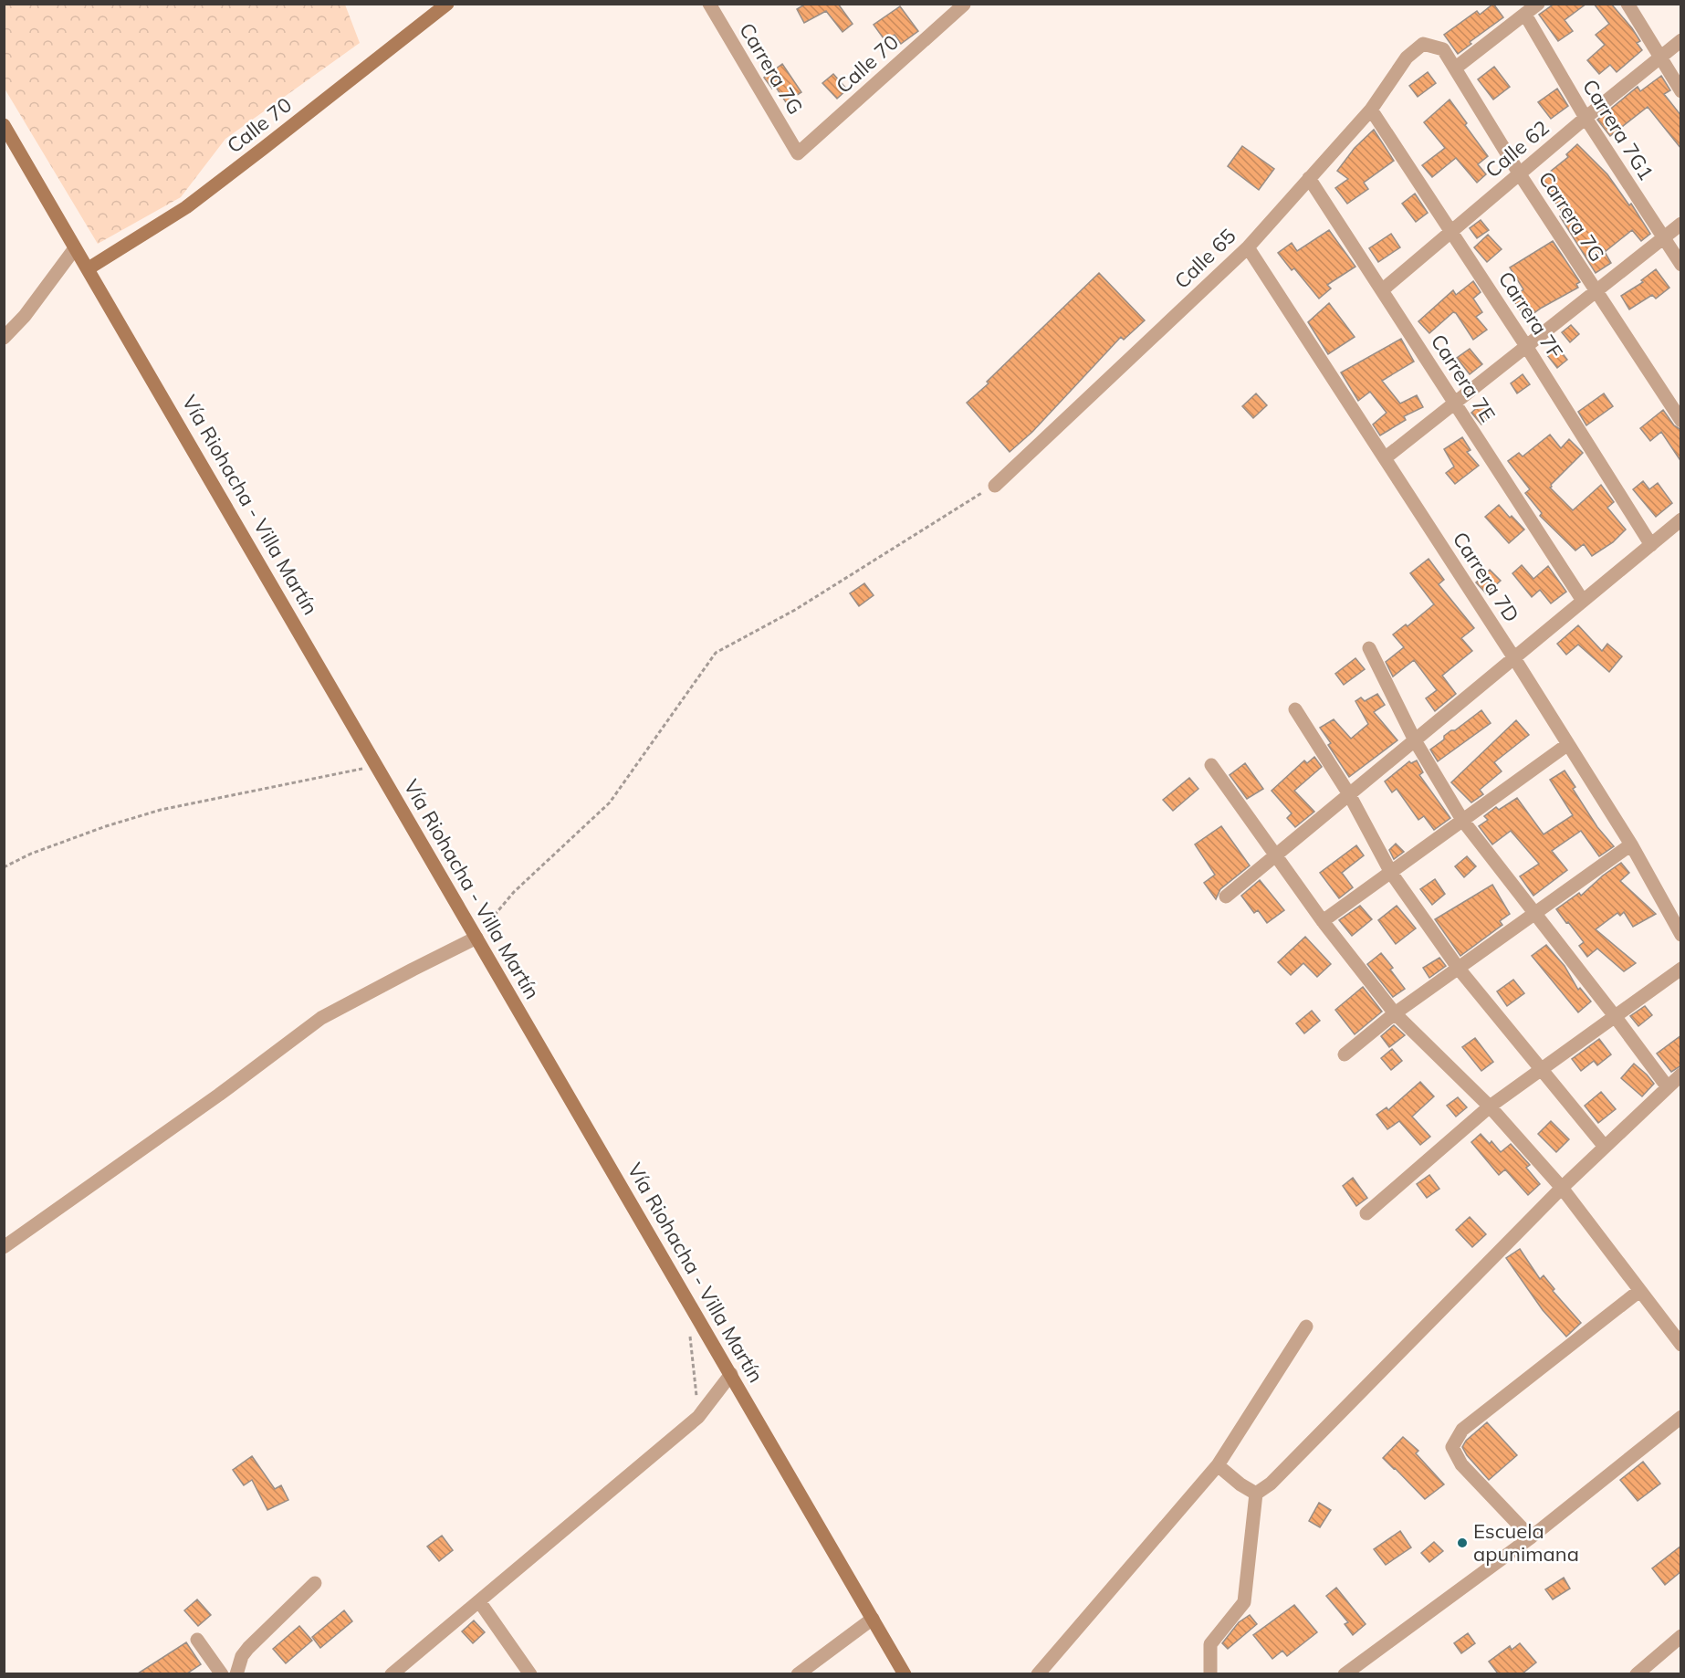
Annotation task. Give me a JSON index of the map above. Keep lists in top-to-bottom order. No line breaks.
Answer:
{"streets":{"main road":["Calle 70","Vía Riohacha - Villa Martín"],"street":["Carrera 7G","Carrera 7G1","Calle 62","Calle 65","Carrera 7F","Carrera 7E","Carrera 7D"]},"crossings":[["Calle 70","Carrera 7G"],["Calle 70","Vía Riohacha - Villa Martín"],["Carrera 7G","Calle 62"],["Carrera 7G","Calle 65"],["Carrera 7G1","Calle 62"],["Calle 62","Carrera 7F"],["Calle 62","Carrera 7E"],["Calle 65","Carrera 7F"],["Calle 65","Carrera 7E"],["Calle 65","Carrera 7D"]],"places":["Escuela apunimana"]}
